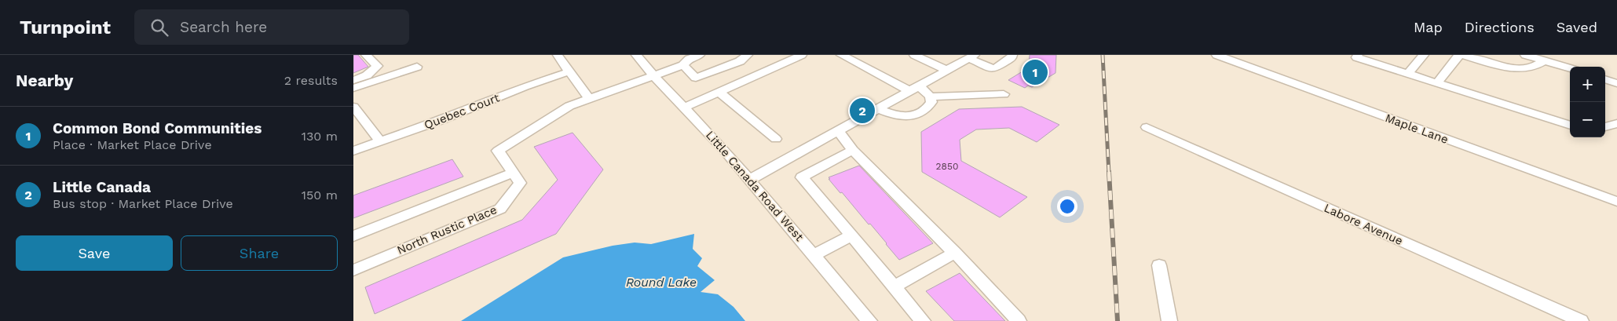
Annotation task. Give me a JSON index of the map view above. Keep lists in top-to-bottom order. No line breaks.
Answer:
{"streets":{"street":["Quebec Court","Maple Lane","Little Canada Road West","Labore Avenue","North Rustic Place"]},"crossings":[["Little Canada Road West","North Rustic Place"]],"water":["Round Lake"],"house_numbers":["2850"],"page":{"header":"Turnpoint","search":"Search here","nav":["Map","Directions","Saved"],"heading":["Nearby","2 results"],"pins":["1","2"],"map_buttons":["+","−"],"list":[{"mark":"1","name":"Common Bond Communities","note":"Place · Market Place Drive","value":"130 m"},{"mark":"2","name":"Little Canada","note":"Bus stop · Market Place Drive","value":"150 m"}],"buttons":["Save","Share"]}}
